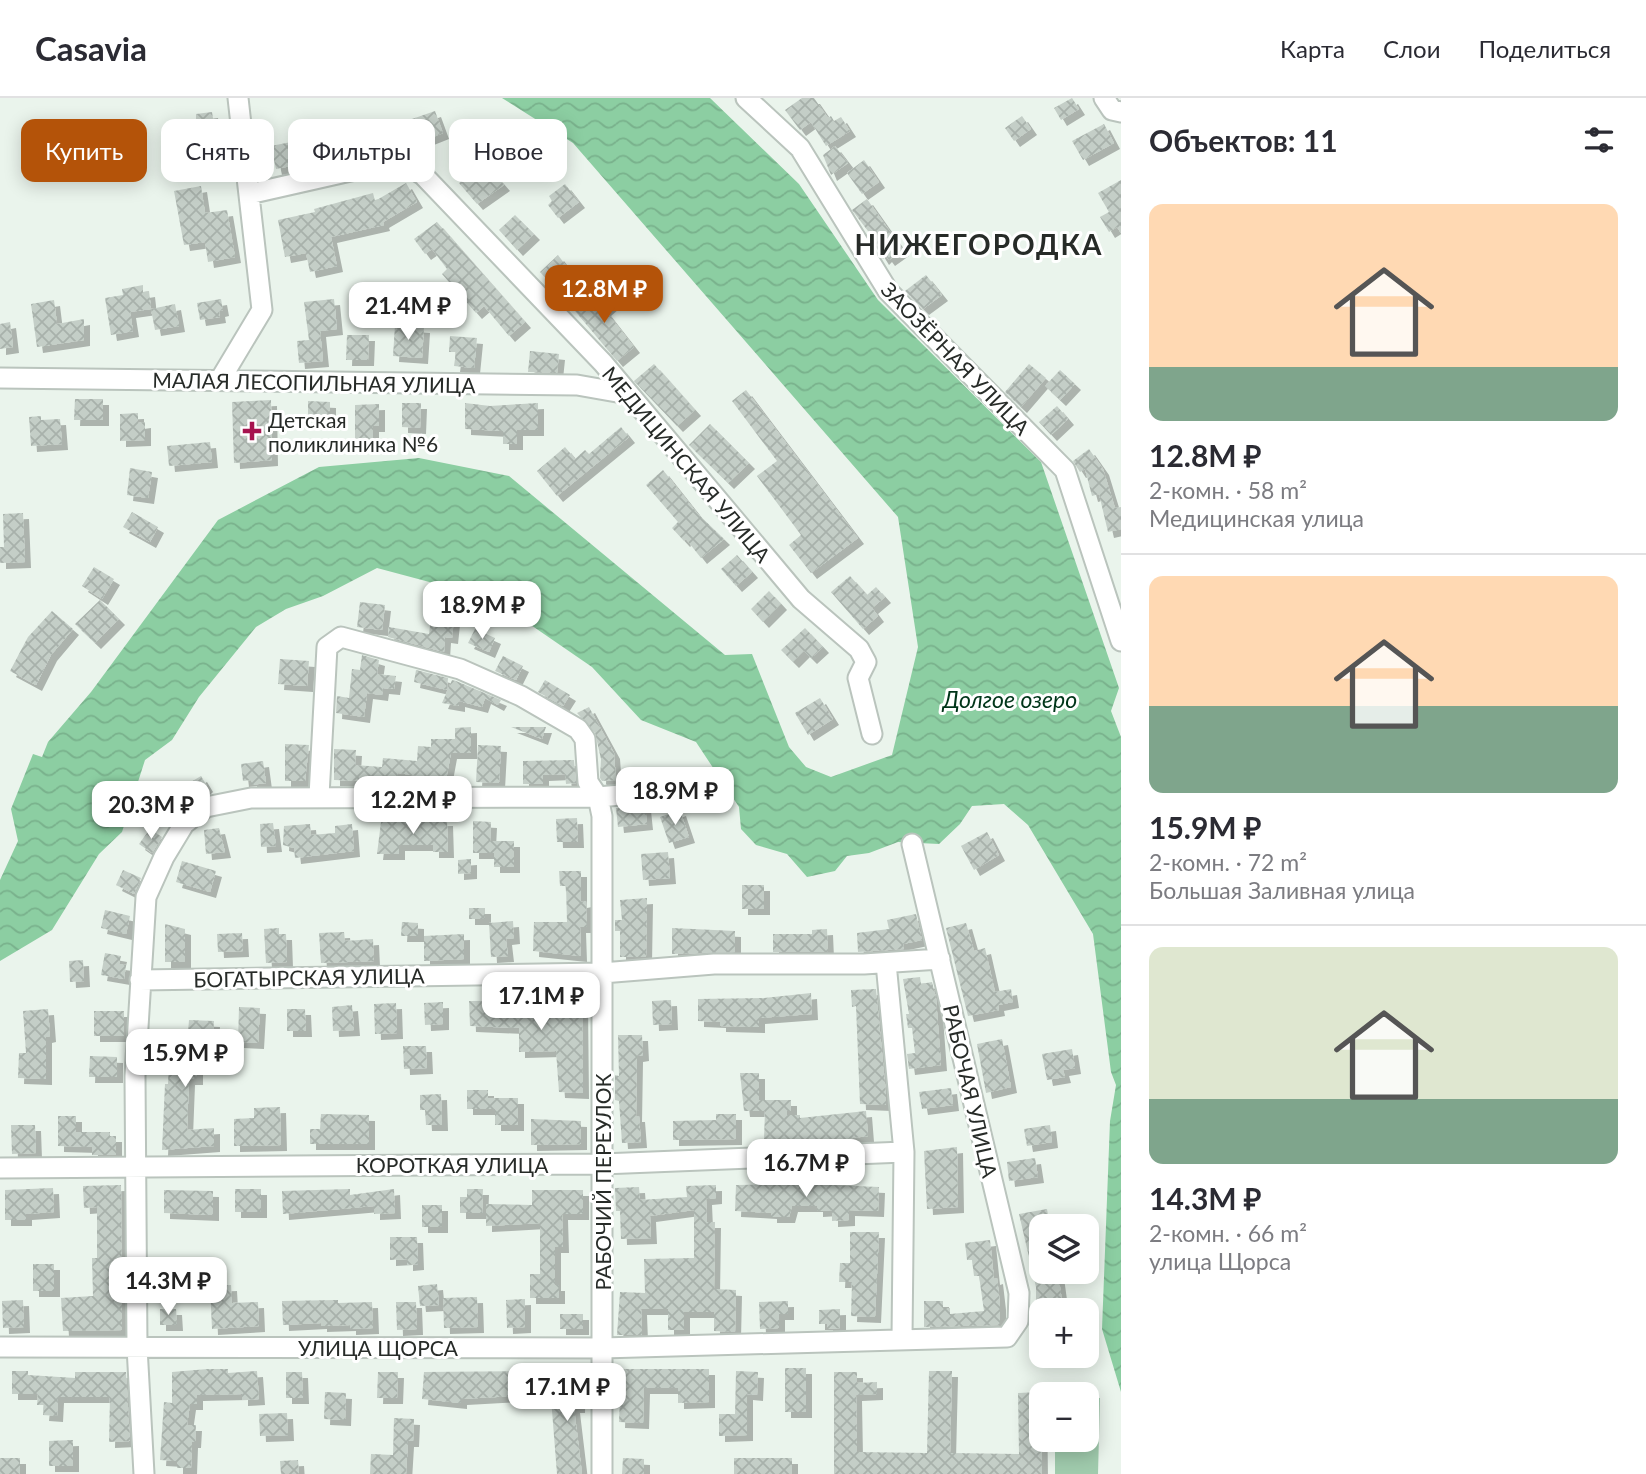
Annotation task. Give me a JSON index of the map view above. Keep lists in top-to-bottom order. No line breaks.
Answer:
{"streets":{"street":["ЗАОЗЁРНАЯ УЛИЦА","МАЛАЯ ЛЕСОПИЛЬНАЯ УЛИЦА","МЕДИЦИНСКАЯ УЛИЦА","БОГАТЫРСКАЯ УЛИЦА","РАБОЧАЯ УЛИЦА","КОРОТКАЯ УЛИЦА","РАБОЧИЙ ПЕРЕУЛОК","УЛИЦА ЩОРСА"]},"crossings":[["МАЛАЯ ЛЕСОПИЛЬНАЯ УЛИЦА","МЕДИЦИНСКАЯ УЛИЦА"],["БОГАТЫРСКАЯ УЛИЦА","РАБОЧАЯ УЛИЦА"],["БОГАТЫРСКАЯ УЛИЦА","РАБОЧИЙ ПЕРЕУЛОК"],["РАБОЧАЯ УЛИЦА","УЛИЦА ЩОРСА"],["КОРОТКАЯ УЛИЦА","РАБОЧИЙ ПЕРЕУЛОК"],["РАБОЧИЙ ПЕРЕУЛОК","УЛИЦА ЩОРСА"]],"districts":["НИЖЕГОРОДКА"],"water":["Долгое озеро"],"places":{"health":["Детская поликлиника №6"]},"page":{"header":"Casavia","nav":["Карта","Слои","Поделиться"],"heading":"Объектов: 11","chip":["Купить","Снять","Фильтры","Новое"],"list":[{"name":"12.8M ₽","note":"2-комн. · 58 m² · Медицинская улица"},{"name":"15.9M ₽","note":"2-комн. · 72 m² · Большая Заливная улица"},{"name":"14.3M ₽","note":"2-комн. · 66 m² · улица Щорса"}],"price":["12.8M ₽","21.4M ₽","18.9M ₽","18.9M ₽","12.2M ₽","20.3M ₽","17.1M ₽","15.9M ₽","16.7M ₽","14.3M ₽","17.1M ₽"],"map_buttons":["+","−"]}}
